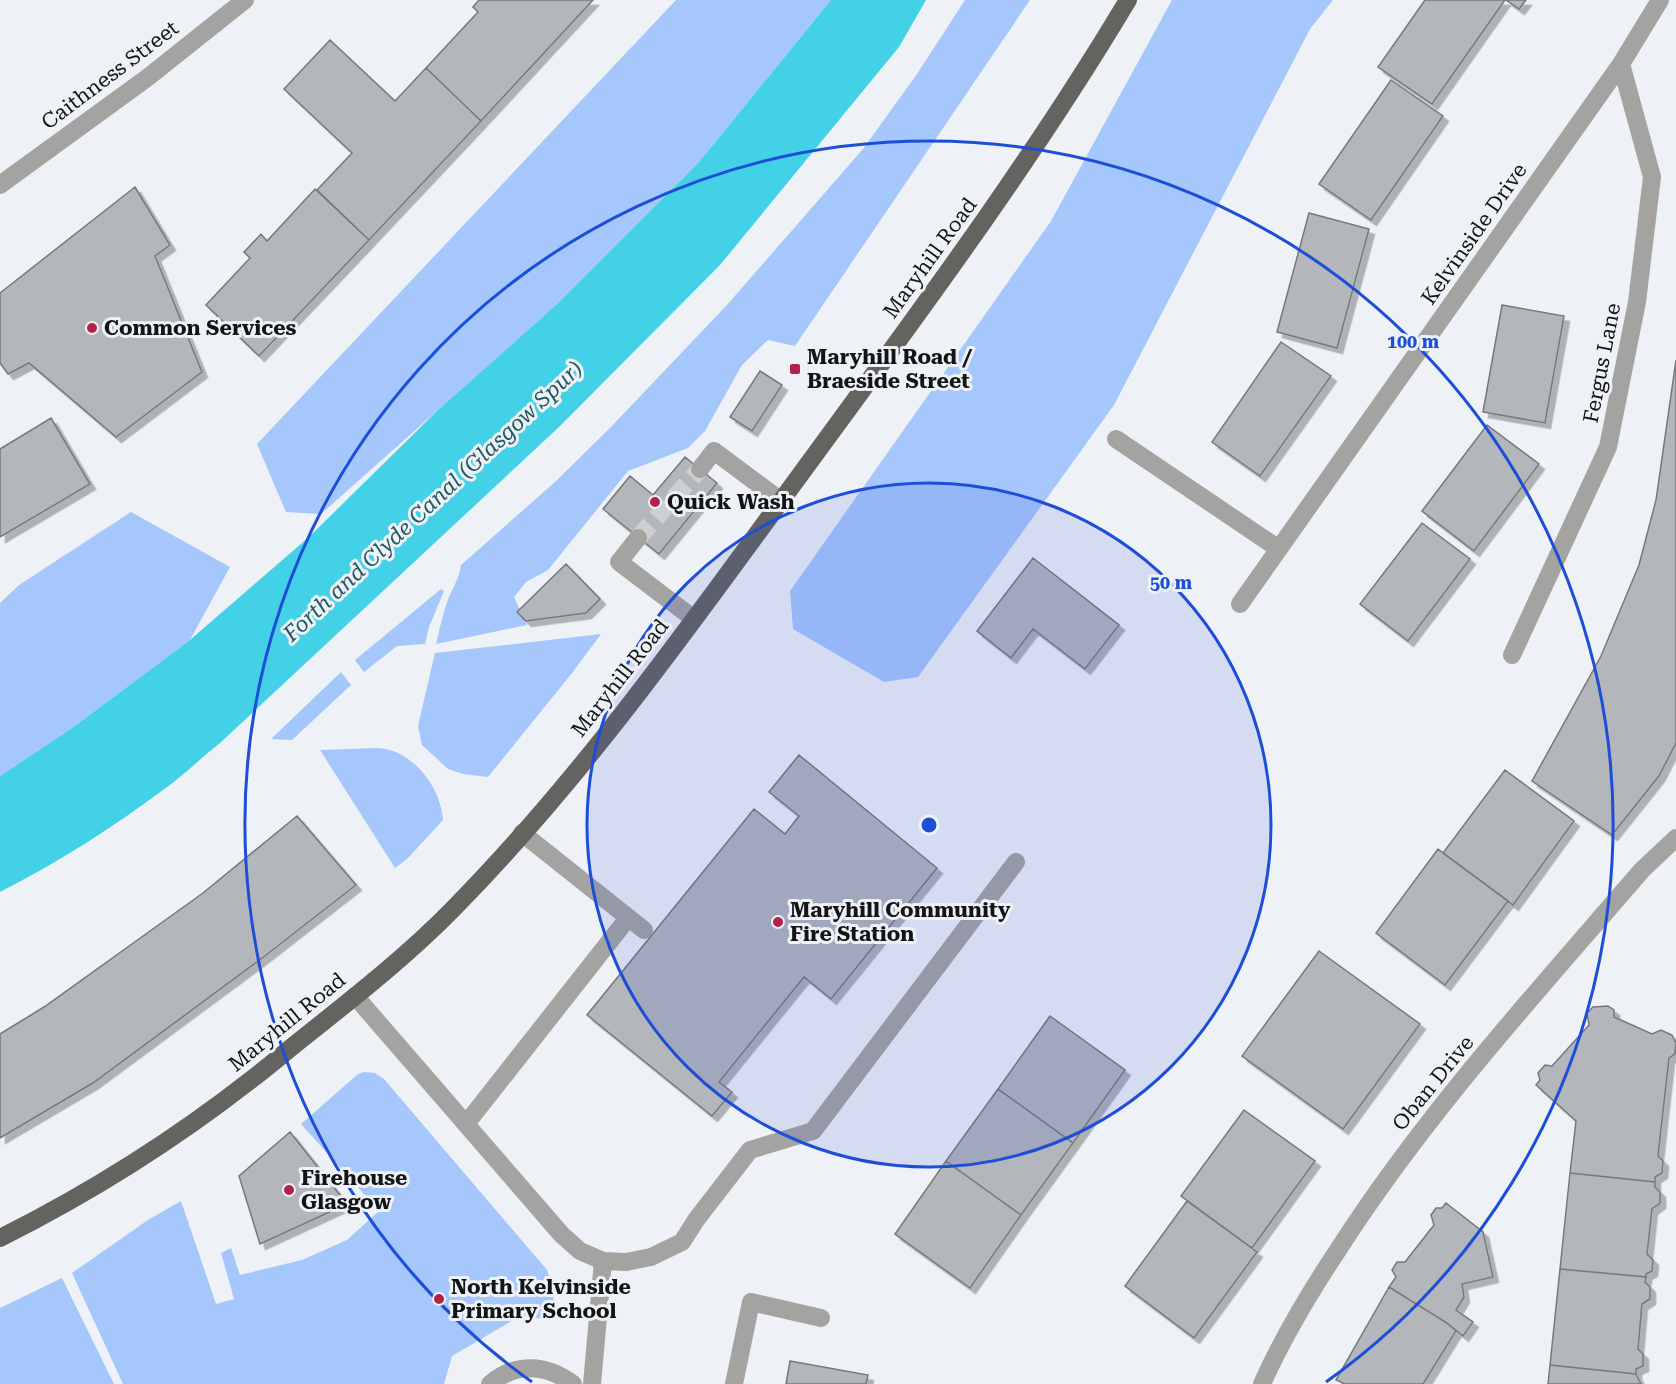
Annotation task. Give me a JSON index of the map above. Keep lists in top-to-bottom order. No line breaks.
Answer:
{"streets":{"main road":["Maryhill Road"],"street":["Caithness Street","Kelvinside Drive","Fergus Lane","Oban Drive"]},"crossings":[["Kelvinside Drive","Fergus Lane"]],"water":["Forth and Clyde Canal (Glasgow Spur)"],"places":{"other":["Common Services","Quick Wash","Maryhill Community Fire Station","Firehouse Glasgow","North Kelvinside Primary School"],"transit":["Maryhill Road / Braeside Street"]},"rings":["100 m","50 m"]}
